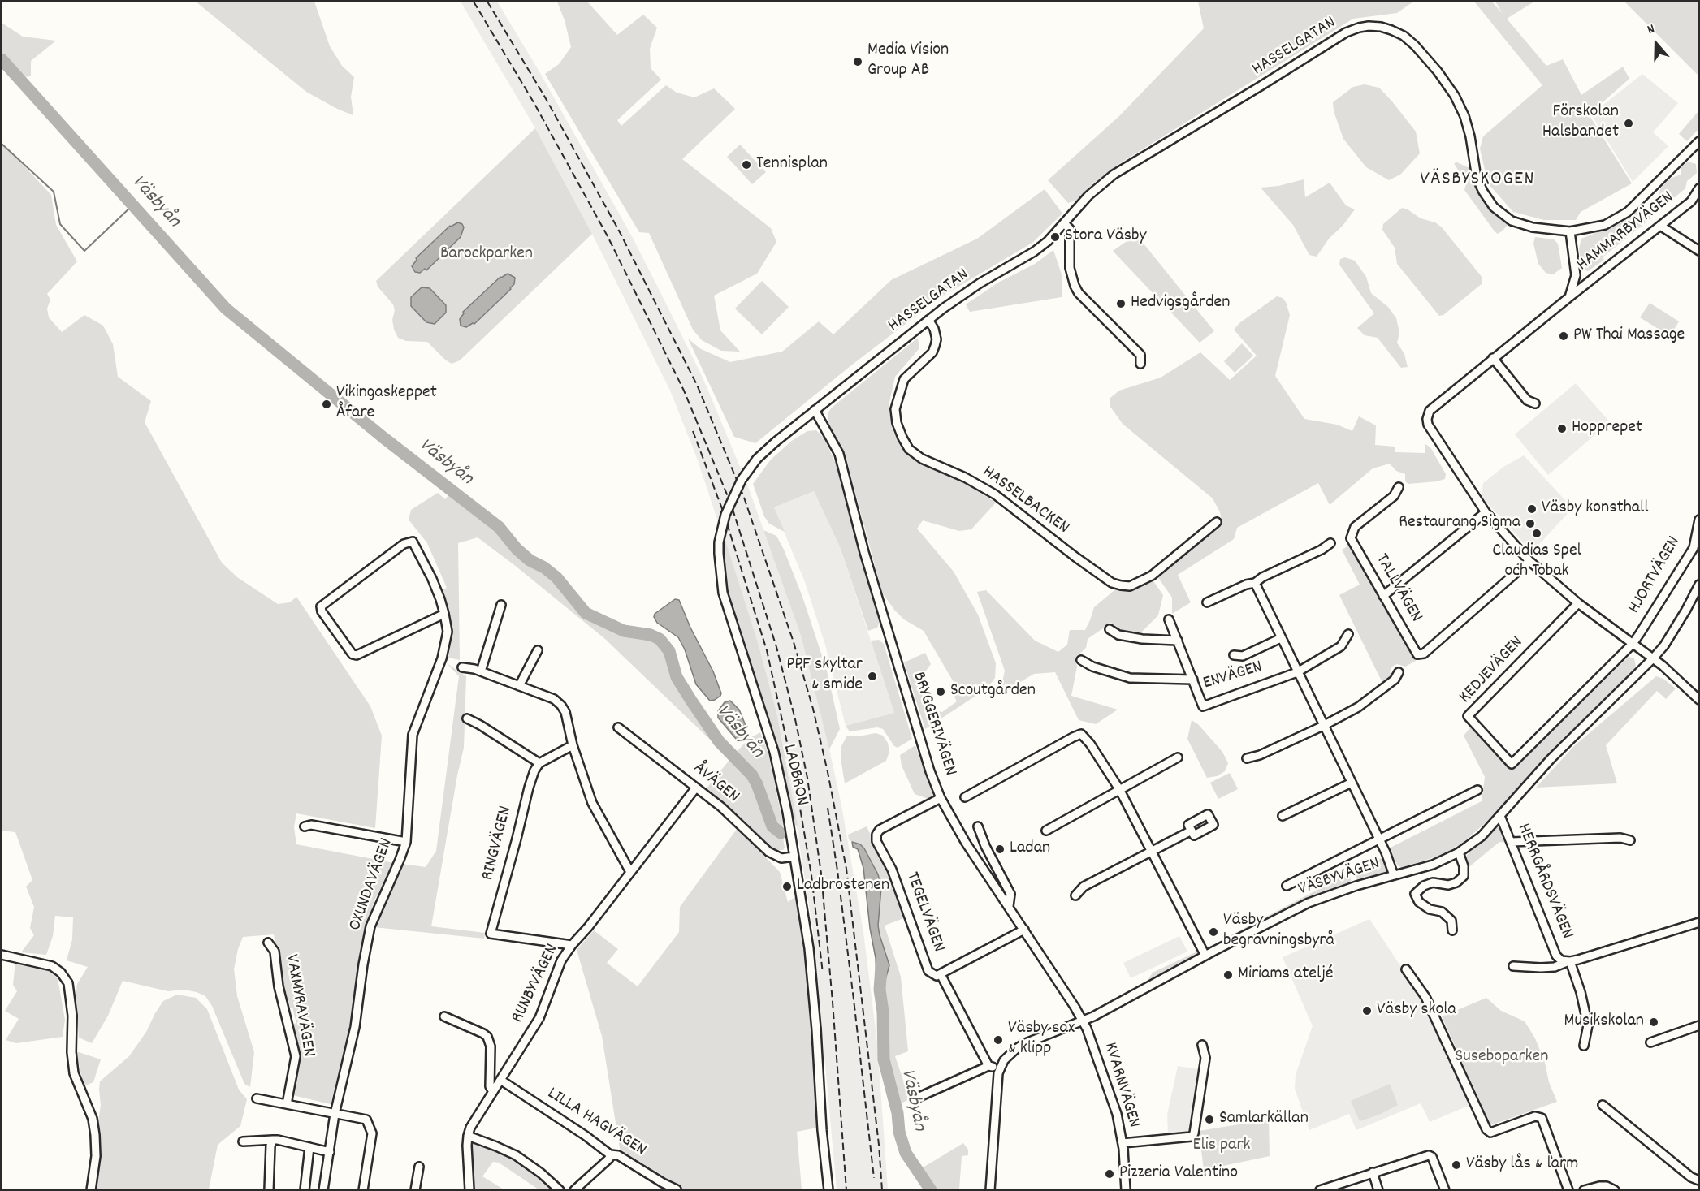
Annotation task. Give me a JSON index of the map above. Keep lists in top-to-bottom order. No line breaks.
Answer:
{"streets":{"street":["HASSELGATAN","HAMMARBYVÄGEN","HASSELBACKEN","HJORTVÄGEN","TALLVÄGEN","KEDJEVÄGEN","ENVÄGEN","BRYGGERIVÄGEN","LADBRON","ÅVÄGEN","RINGVÄGEN","VÄSBYVÄGEN","HERRGÅRDSVÄGEN","OXUNDAVÄGEN","TEGELVÄGEN","RUNBYVÄGEN","VAXMYRAVÄGEN","KVARNVÄGEN","LILLA HAGVÄGEN"]},"crossings":[["HASSELGATAN","HAMMARBYVÄGEN"],["HASSELGATAN","HASSELBACKEN"],["HASSELGATAN","BRYGGERIVÄGEN"],["HASSELGATAN","LADBRON"],["HAMMARBYVÄGEN","HJORTVÄGEN"],["HAMMARBYVÄGEN","TALLVÄGEN"],["HAMMARBYVÄGEN","KEDJEVÄGEN"],["HAMMARBYVÄGEN","VÄSBYVÄGEN"],["HJORTVÄGEN","KEDJEVÄGEN"],["BRYGGERIVÄGEN","LADBRON"],["BRYGGERIVÄGEN","VÄSBYVÄGEN"],["BRYGGERIVÄGEN","TEGELVÄGEN"],["BRYGGERIVÄGEN","KVARNVÄGEN"],["LADBRON","ÅVÄGEN"],["ÅVÄGEN","RUNBYVÄGEN"],["RINGVÄGEN","RUNBYVÄGEN"],["VÄSBYVÄGEN","HERRGÅRDSVÄGEN"],["VÄSBYVÄGEN","KVARNVÄGEN"],["RUNBYVÄGEN","LILLA HAGVÄGEN"]],"districts":["VÄSBYSKOGEN"],"water":["Väsbyån"],"parks":["Barockparken","Suseboparken","Elis park"],"places":["Media Vision Group AB","Förskolan Halsbandet","Tennisplan","Stora Väsby","Hedvigsgården","PW Thai Massage","Vikingaskeppet Åfare","Hopprepet","Väsby konsthall","Restaurang Sigma","Claudias Spel och Tobak","PPF skyltar & smide","Scoutgården","Ladan","Ladbrostenen","Väsby begravningsbyrå","Miriams ateljé","Väsby skola","Musikskolan","Väsby sax & klipp","Samlarkällan","Väsby lås & larm","Pizzeria Valentino"],"north":"top"}
